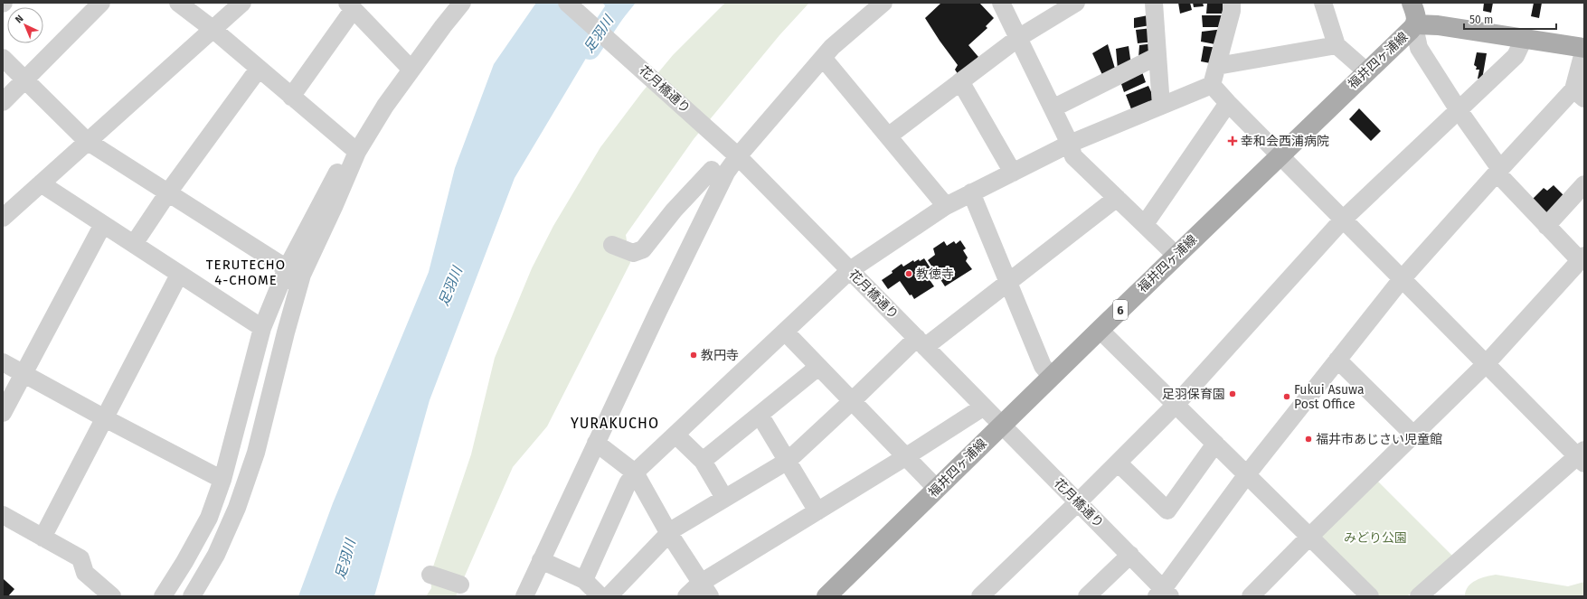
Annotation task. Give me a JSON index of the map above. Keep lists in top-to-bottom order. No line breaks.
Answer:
{"streets":{"main road":["福井四ヶ浦線","6"],"street":["花月橋通り"]},"crossings":[["福井四ヶ浦線","花月橋通り"]],"districts":["TERUTECHO 4-CHOME","YURAKUCHO"],"water":["足羽川"],"parks":["みどり公園"],"places":{"health":["幸和会西浦病院"],"other":["教徳寺","教円寺","足羽保育園","Fukui Asuwa Post Office","福井市あじさい児童館"]},"scale_bar":"50 m","north":"top left"}
